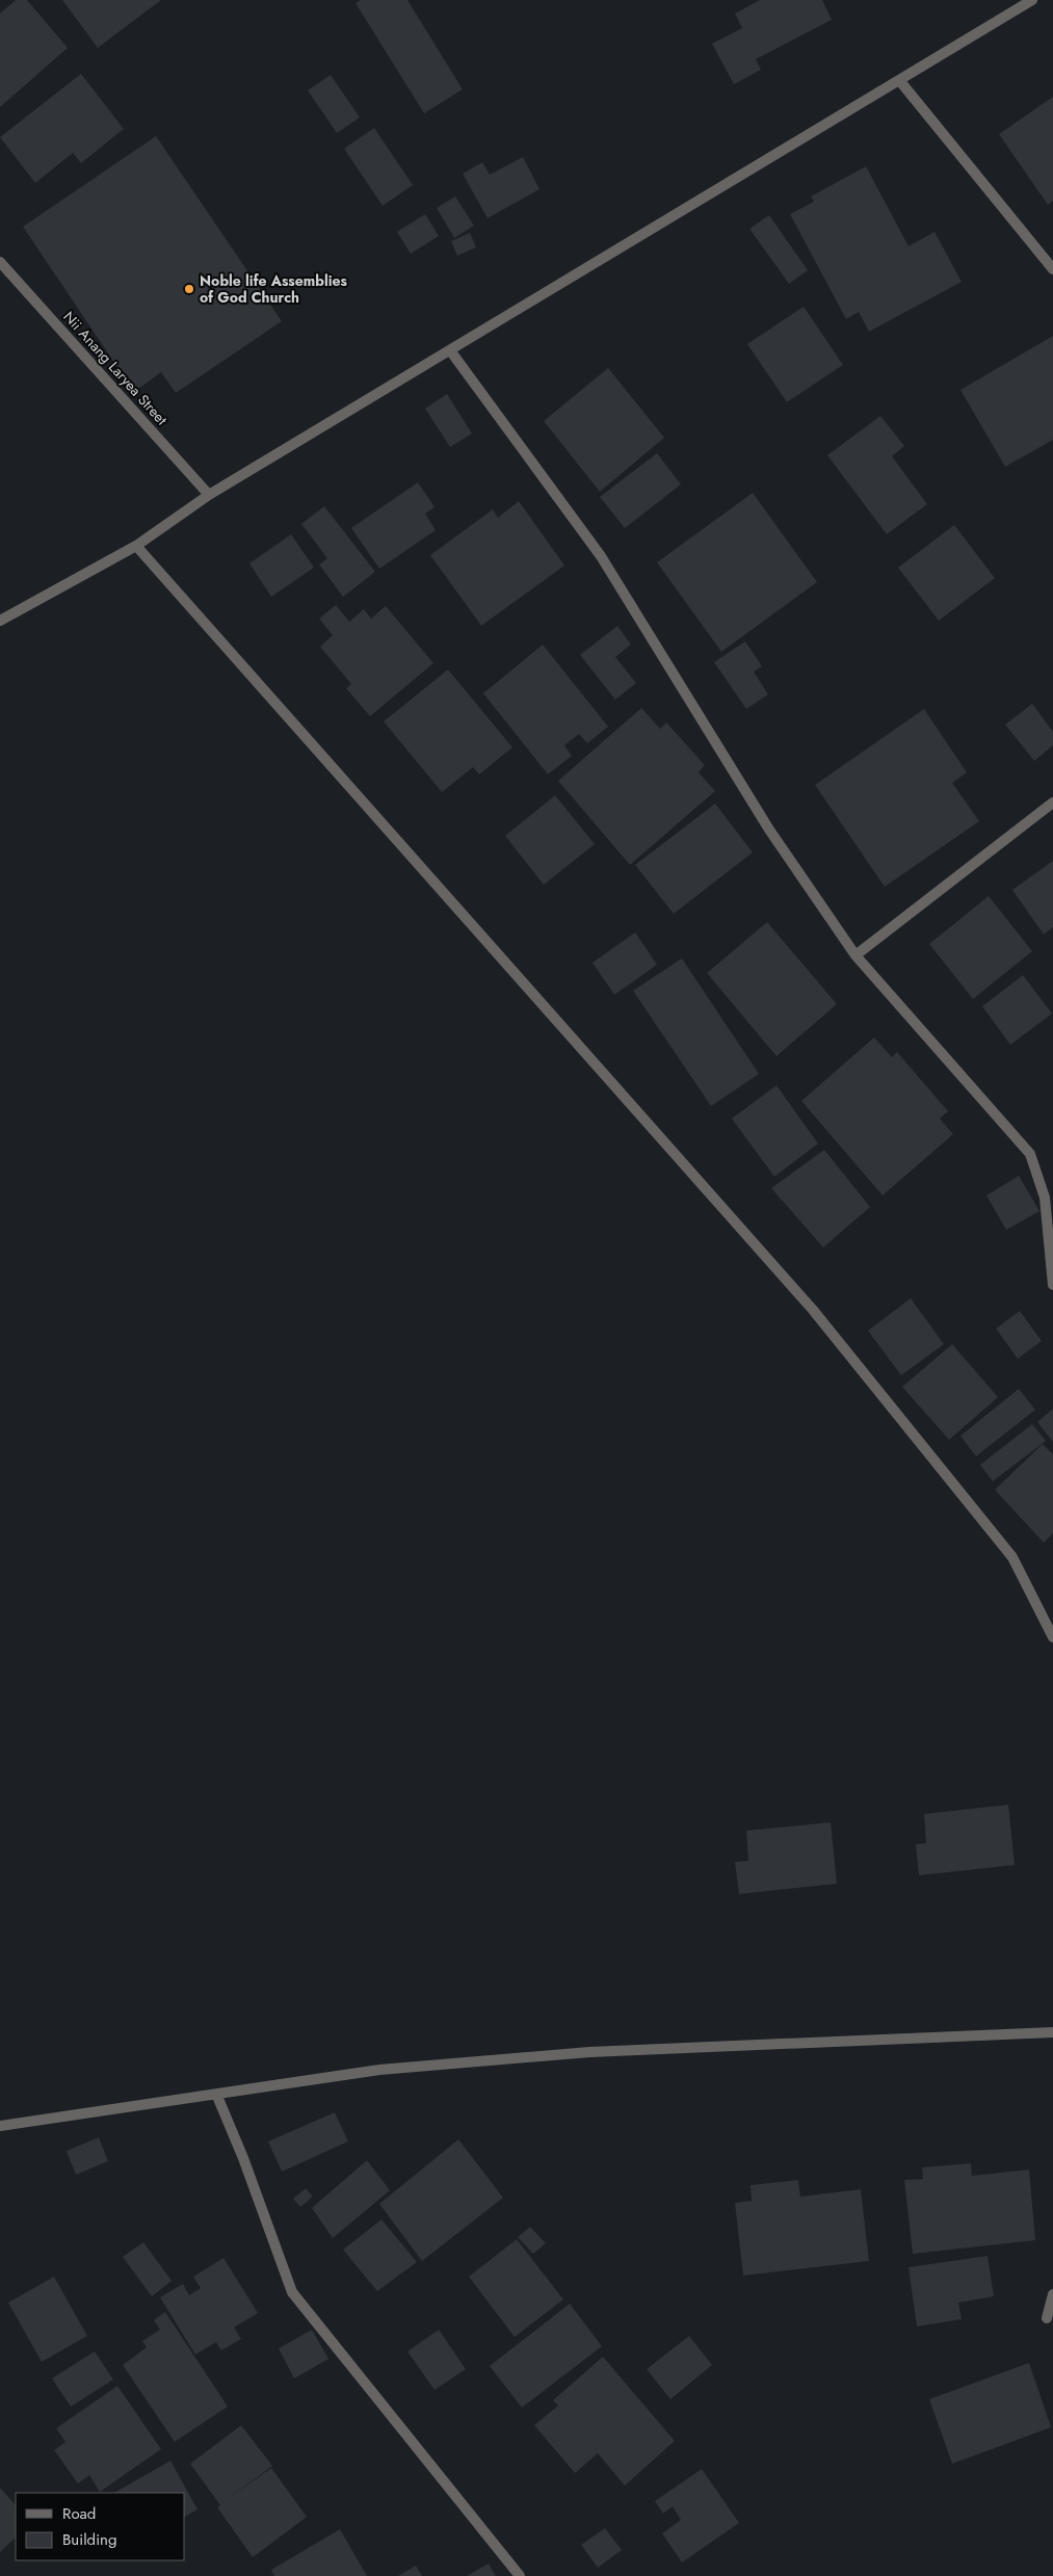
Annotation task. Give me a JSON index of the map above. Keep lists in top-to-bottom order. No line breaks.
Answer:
{"streets":{"street":["Nii Anang Laryea Street"]},"places":["Noble life Assemblies of God Church"],"legend":["Road","Building"]}
